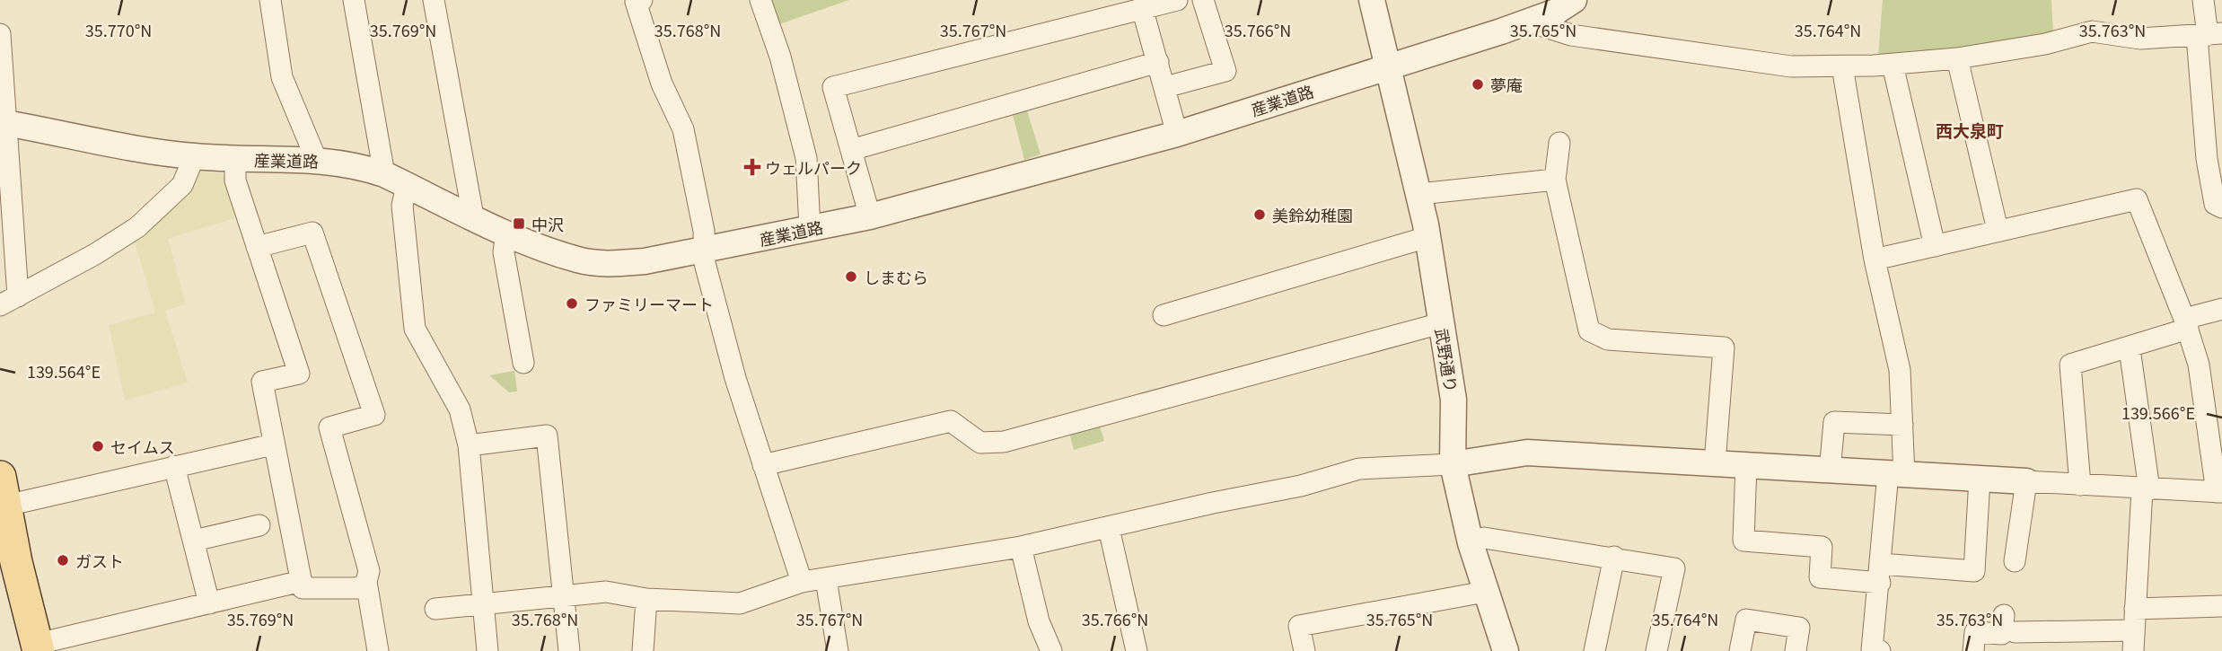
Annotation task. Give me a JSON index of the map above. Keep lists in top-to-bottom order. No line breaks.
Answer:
{"streets":{"street":["産業道路","武野通り"]},"crossings":[["産業道路","武野通り"]],"districts":["西大泉町"],"places":{"other":["夢庵","美鈴幼稚園","しまむら","ファミリーマート","セイムス","ガスト"],"health":["ウェルパーク"],"transit":["中沢"]},"coordinates":["35.770°N","35.769°N","35.768°N","35.767°N","35.766°N","35.765°N","35.764°N","35.763°N","139.564°E","139.566°E"]}
